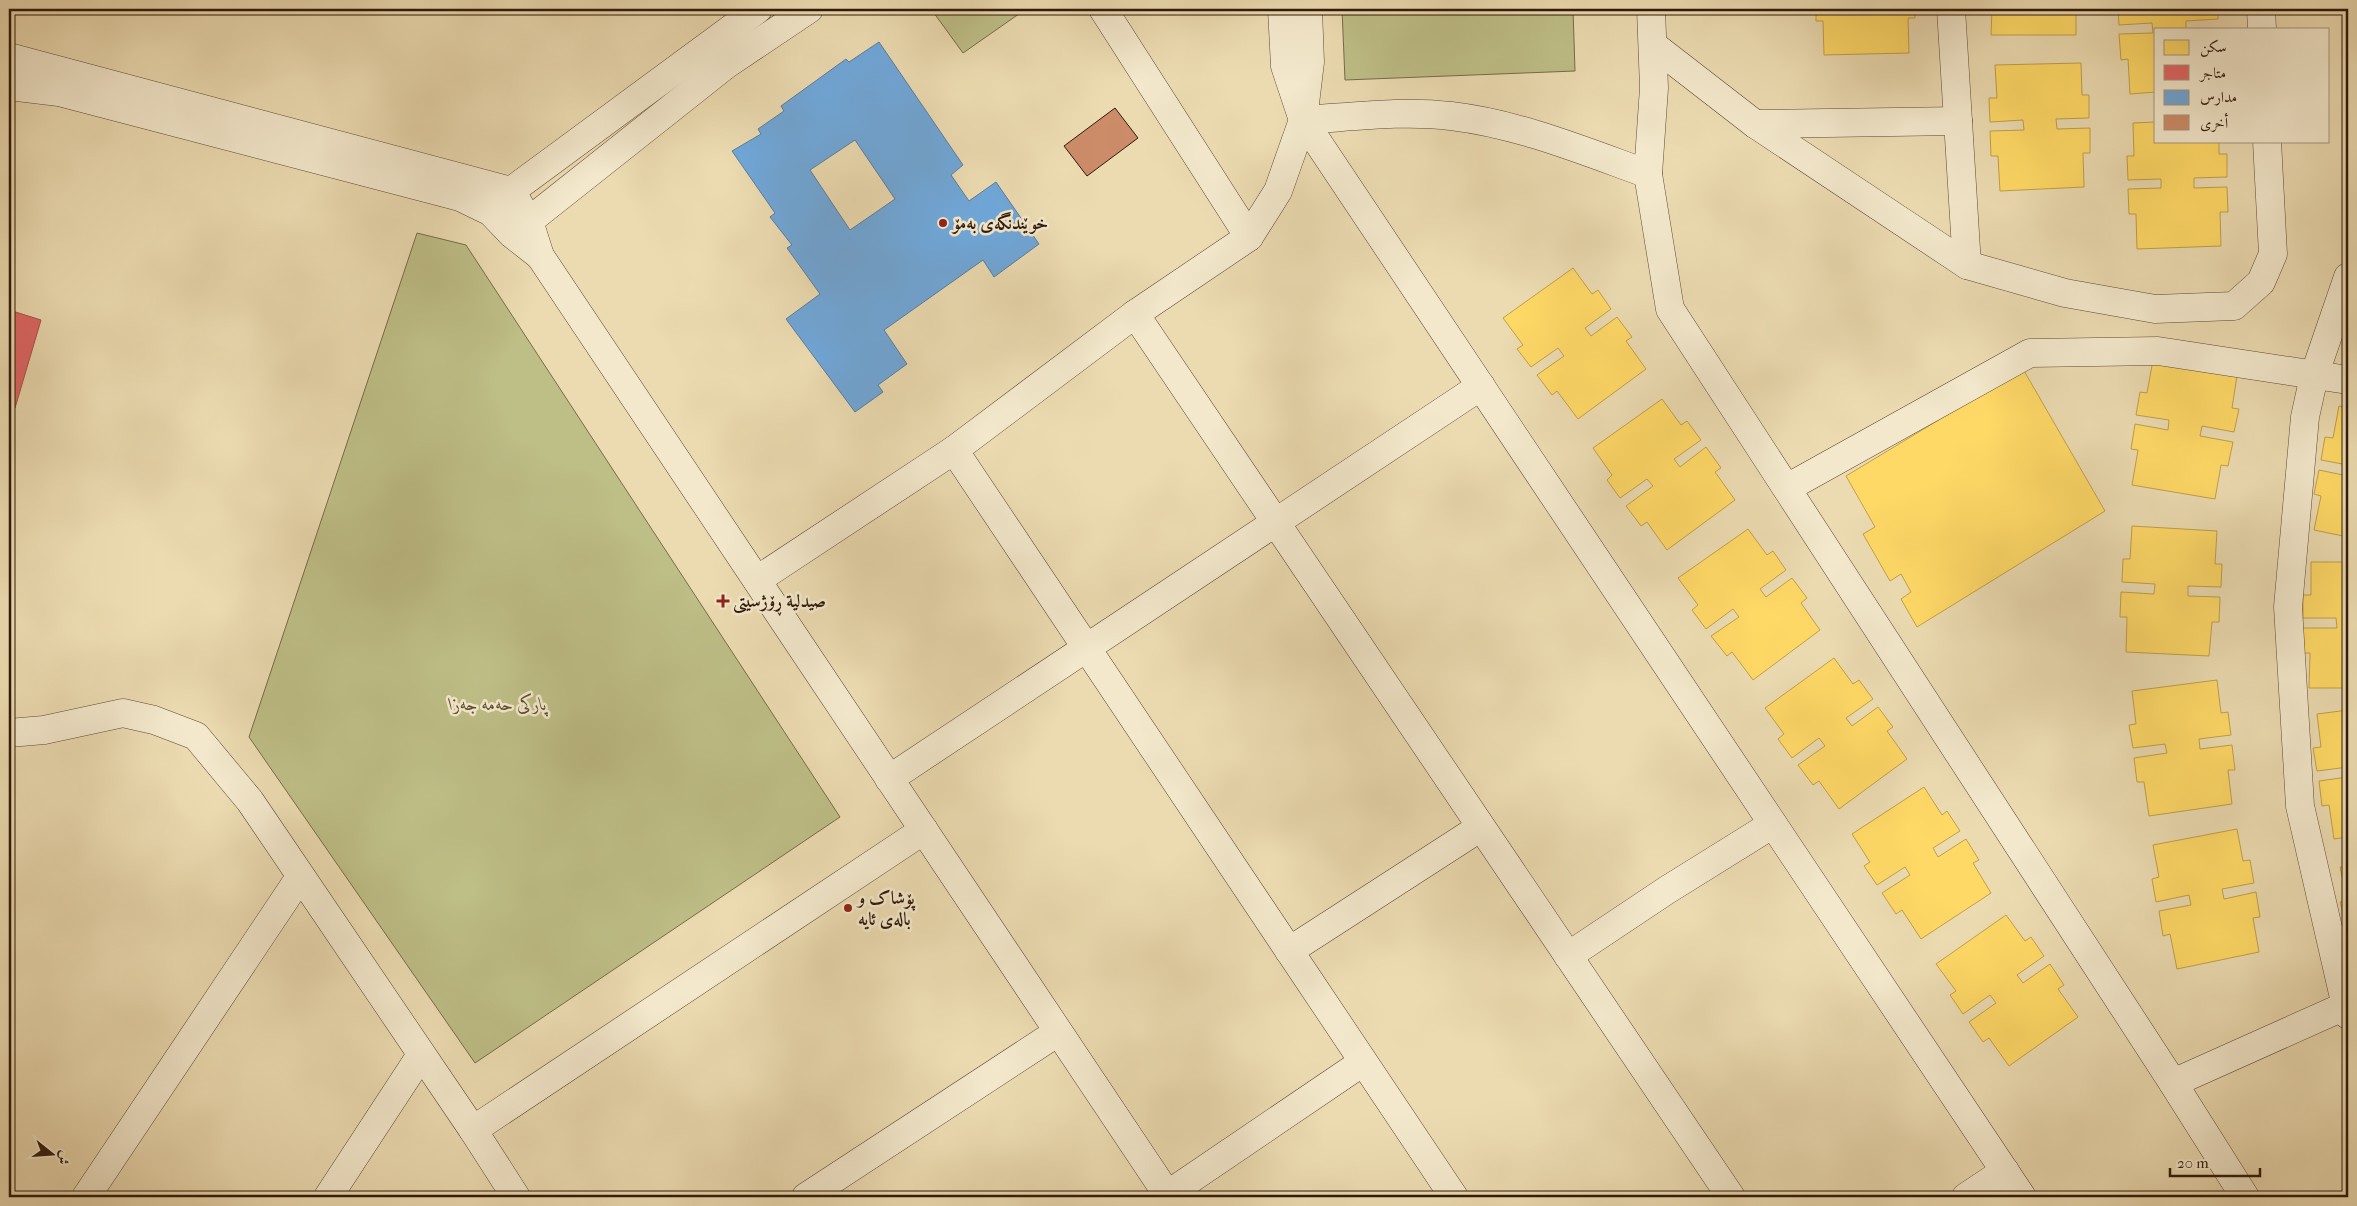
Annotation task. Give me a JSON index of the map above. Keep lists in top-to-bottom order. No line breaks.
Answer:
{"parks":["پارکی حەمە جەزا"],"places":{"other":["خوێندنگەی بەمۆ","پۆشاک و بالەی ئایە"],"health":["صيدلية ڕۆژسیتی"]},"legend":["سكن","متاجر","مدارس","أخرى"],"scale_bar":"20 m","north":"right"}
